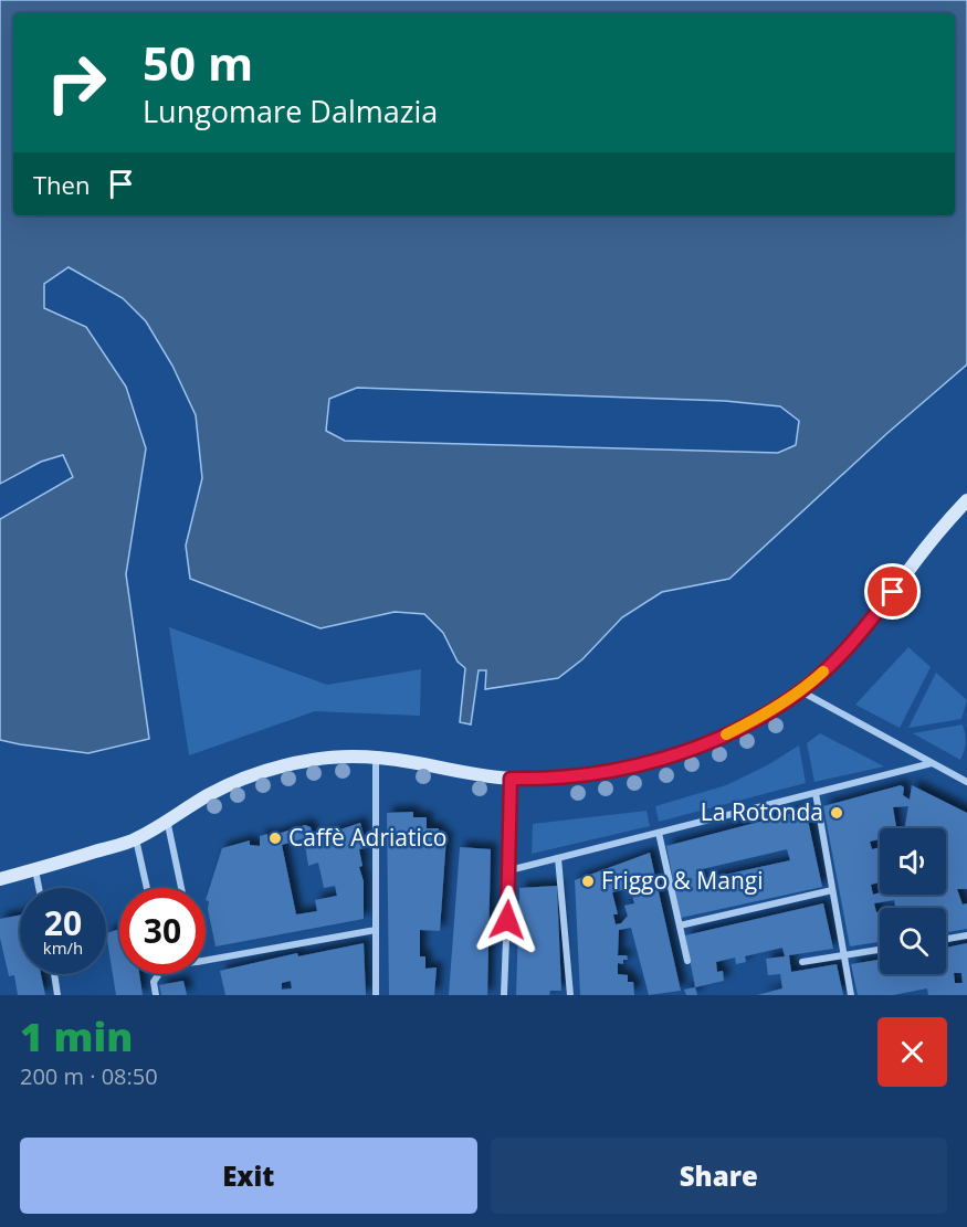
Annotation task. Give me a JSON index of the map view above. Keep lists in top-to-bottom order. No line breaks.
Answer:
{"places":["La Rotonda","Caffè Adriatico","Friggo & Mangi"],"page":{"turn":["50 m","Lungomare Dalmazia"],"then":"Then","speed":"20 km/h","limit":"30","heading":["1 min","200 m · 08:50"],"buttons":["Exit","Share"]}}
